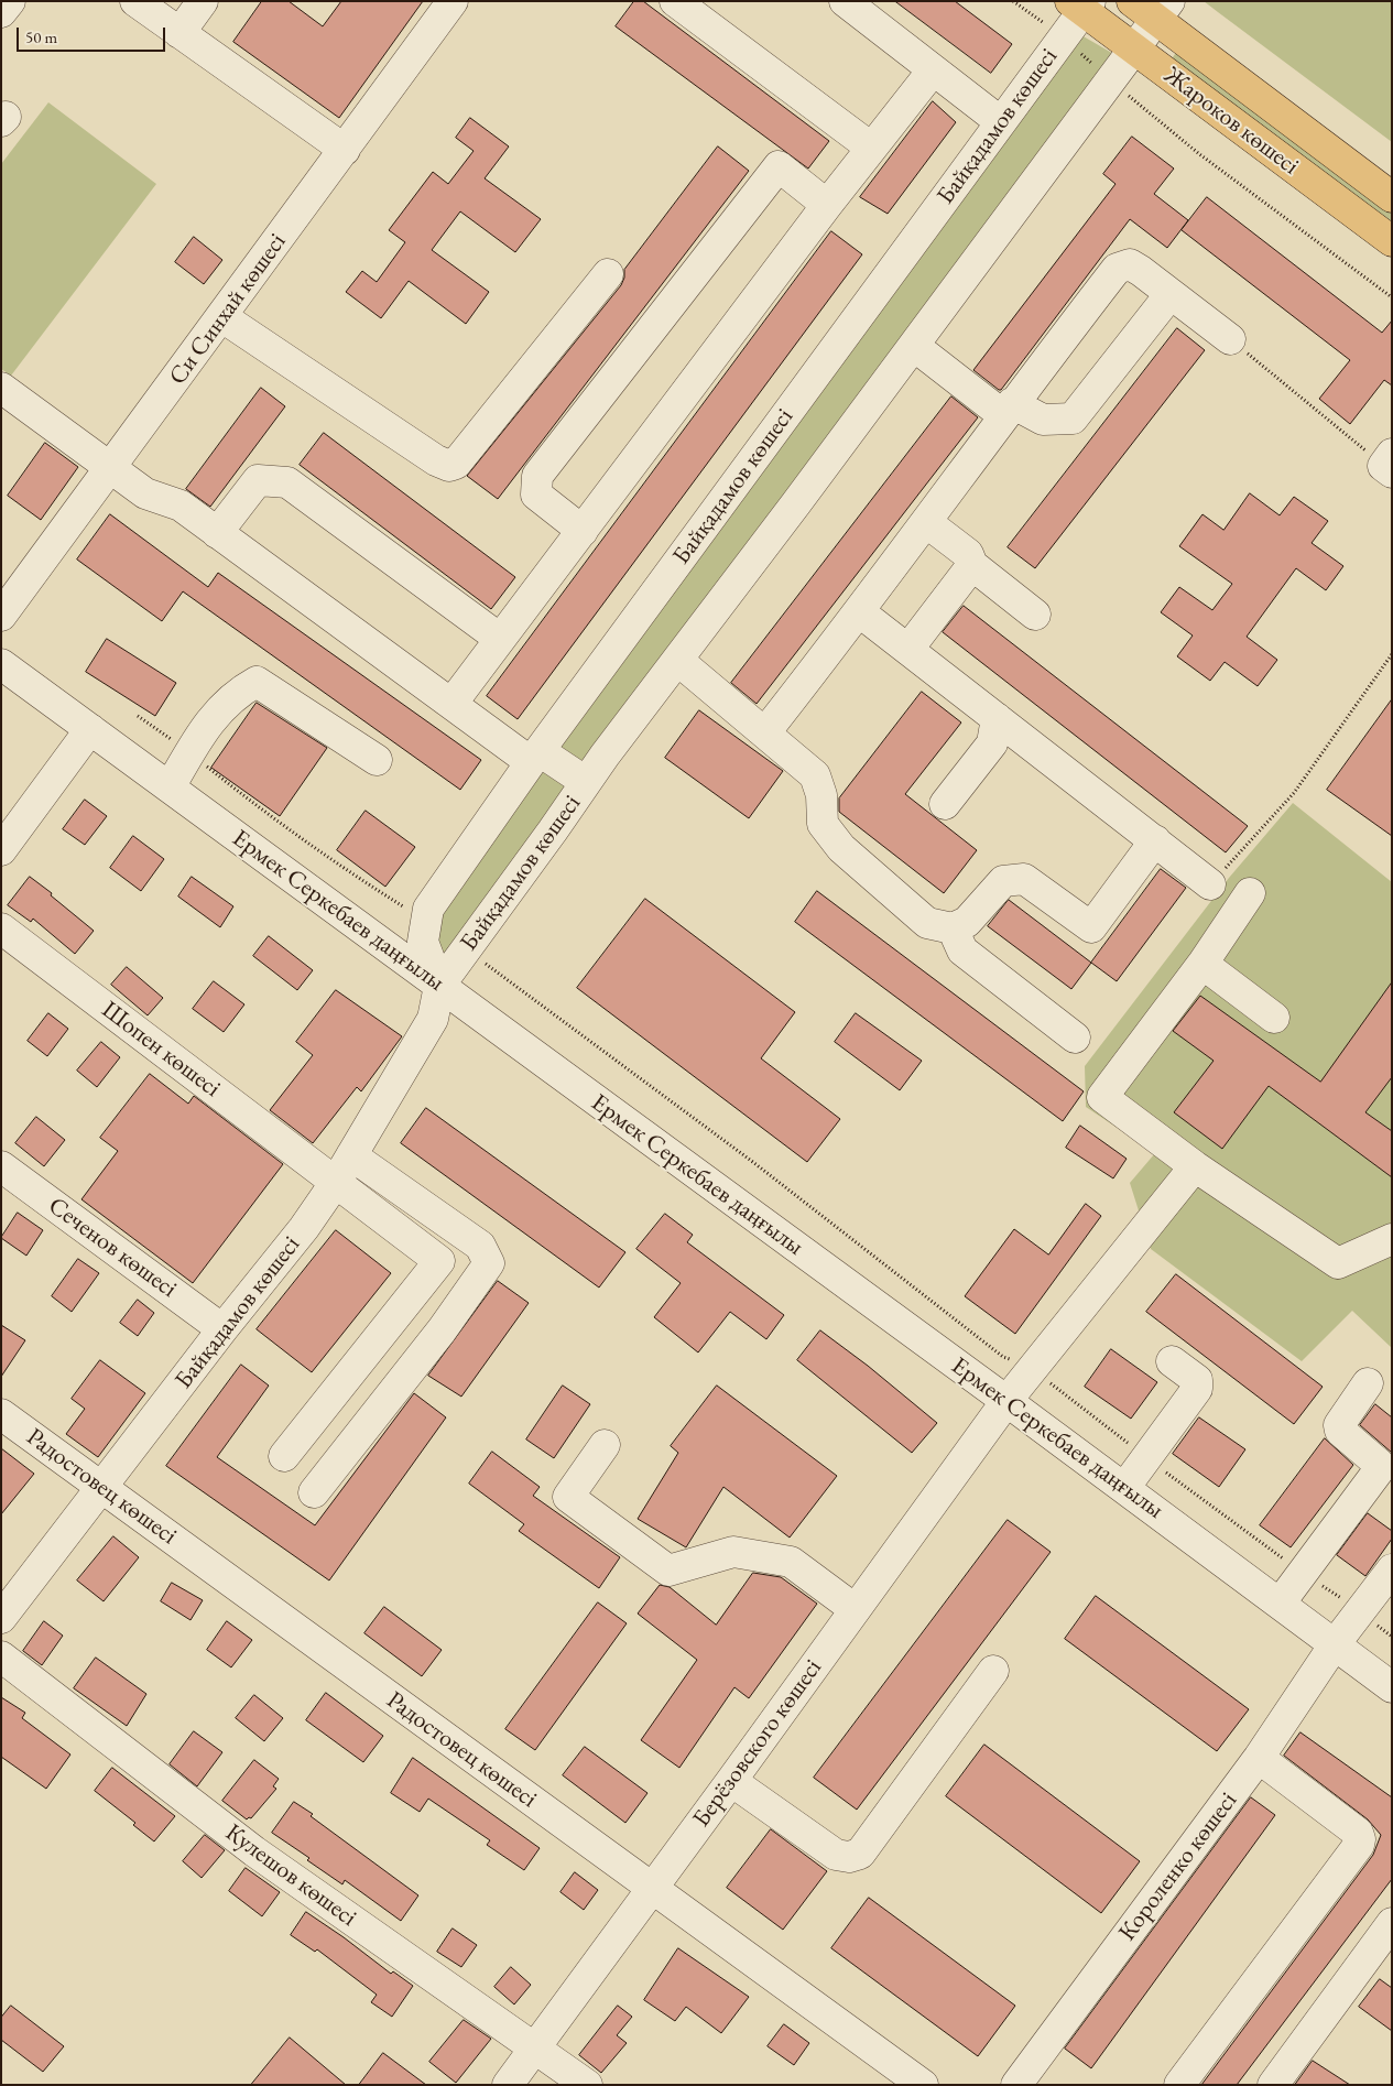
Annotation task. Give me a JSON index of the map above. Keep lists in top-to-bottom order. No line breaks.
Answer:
{"streets":{"main road":["Жароков көшесі"],"street":["Байқадамов көшесі","Си Синхай көшесі","Ермек Серкебаев даңғылы","Шопен көшесі","Сеченов көшесі","Радостовец көшесі","Берёзовского көшесі","Короленко көшесі","Кулешов көшесі"]},"crossings":[["Жароков көшесі","Байқадамов көшесі"],["Байқадамов көшесі","Ермек Серкебаев даңғылы"],["Байқадамов көшесі","Шопен көшесі"],["Байқадамов көшесі","Сеченов көшесі"],["Байқадамов көшесі","Радостовец көшесі"],["Ермек Серкебаев даңғылы","Берёзовского көшесі"],["Ермек Серкебаев даңғылы","Короленко көшесі"],["Радостовец көшесі","Берёзовского көшесі"],["Берёзовского көшесі","Кулешов көшесі"]],"scale_bar":"50 m"}
